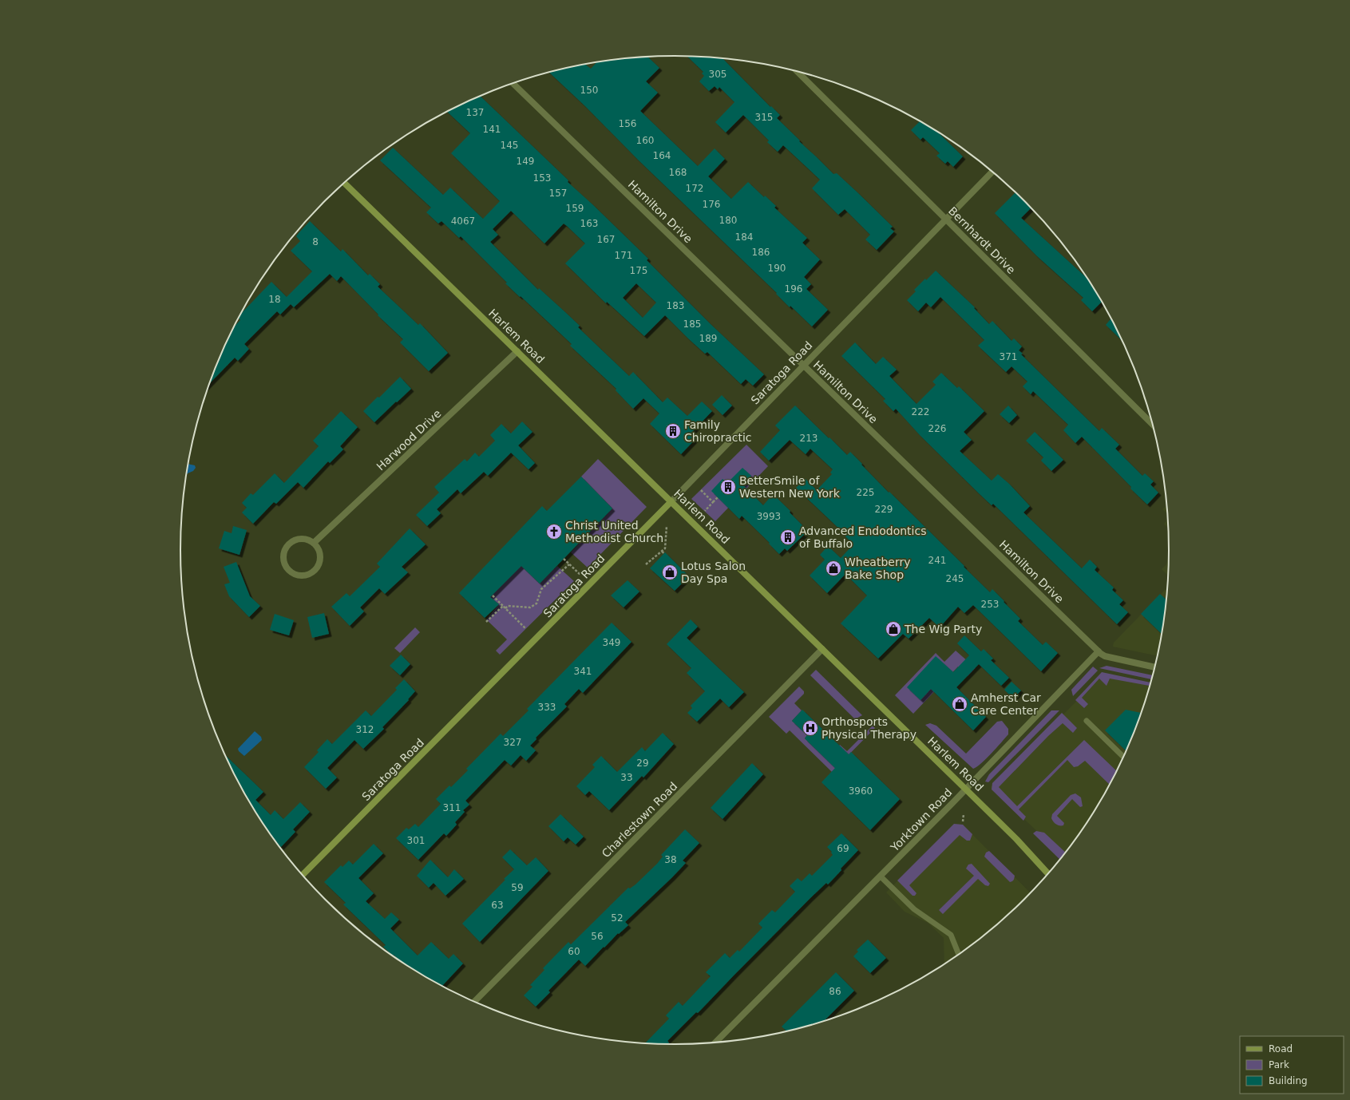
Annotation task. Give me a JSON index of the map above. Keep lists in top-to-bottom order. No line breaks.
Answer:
{"streets":{"main road":["Harlem Road","Saratoga Road"],"street":["Hamilton Drive","Bernhardt Drive","Harwood Drive","Charlestown Road","Yorktown Road"]},"crossings":[["Hamilton Drive","Saratoga Road"],["Hamilton Drive","Yorktown Road"],["Bernhardt Drive","Saratoga Road"],["Harlem Road","Saratoga Road"],["Harlem Road","Harwood Drive"],["Harlem Road","Charlestown Road"],["Harlem Road","Yorktown Road"]],"places":{"building":["Family Chiropractic","BetterSmile of Western New York","Advanced Endodontics of Buffalo"],"church":["Christ United Methodist Church"],"shop":["Wheatberry Bake Shop","Lotus Salon Day Spa","The Wig Party","Amherst Car Care Center"],"hospital":["Orthosports Physical Therapy"]},"house_numbers":["305","150","137","315","156","141","160","145","164","149","168","153","172","157","176","159","180","4067","163","184","167","8","186","171","190","175","196","18","183","185","189","371","222","226","213","225","229","3993","241","245","253","349","341","333","312","327","29","33","3960","311","301","69","38","59","63","52","56","60","86"],"legend":["Road","Park","Building"]}
